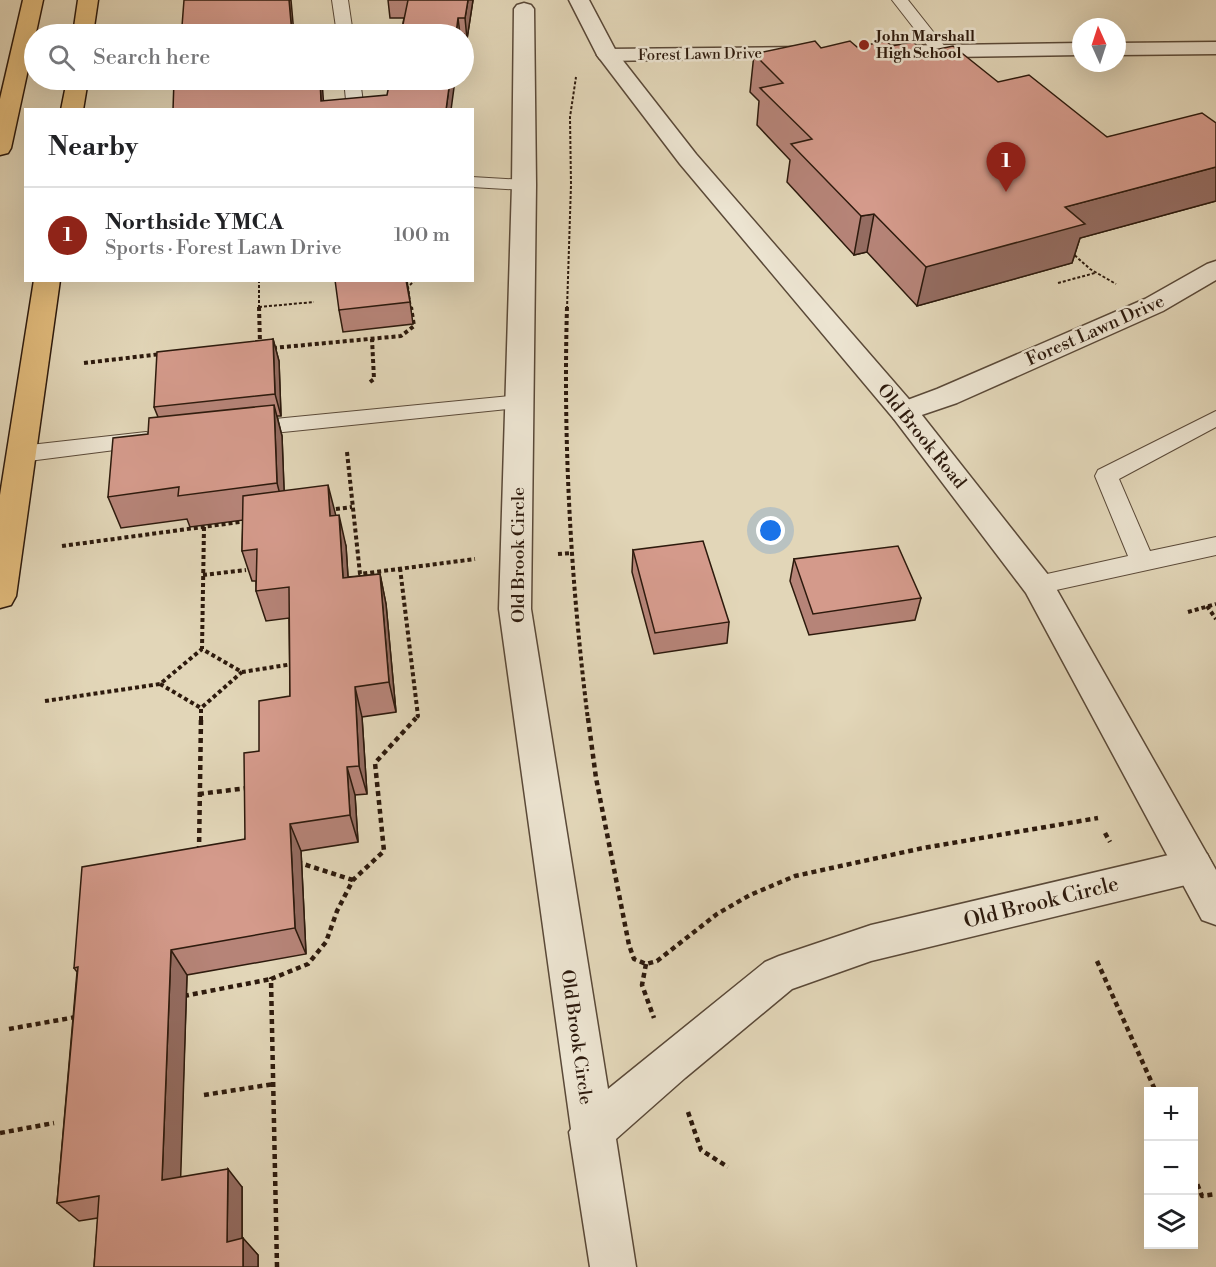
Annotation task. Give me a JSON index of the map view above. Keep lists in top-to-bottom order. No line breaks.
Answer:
{"streets":{"street":["Forest Lawn Drive","Old Brook Road","Old Brook Circle"]},"crossings":[["Forest Lawn Drive","Old Brook Road"],["Old Brook Road","Old Brook Circle"]],"places":["John Marshall High School"],"north":"top","page":{"search":"Search here","heading":"Nearby","pins":"1","list":[{"mark":"1","name":"Northside YMCA","note":"Sports · Forest Lawn Drive","value":"100 m"}],"map_buttons":["+","−"]}}
